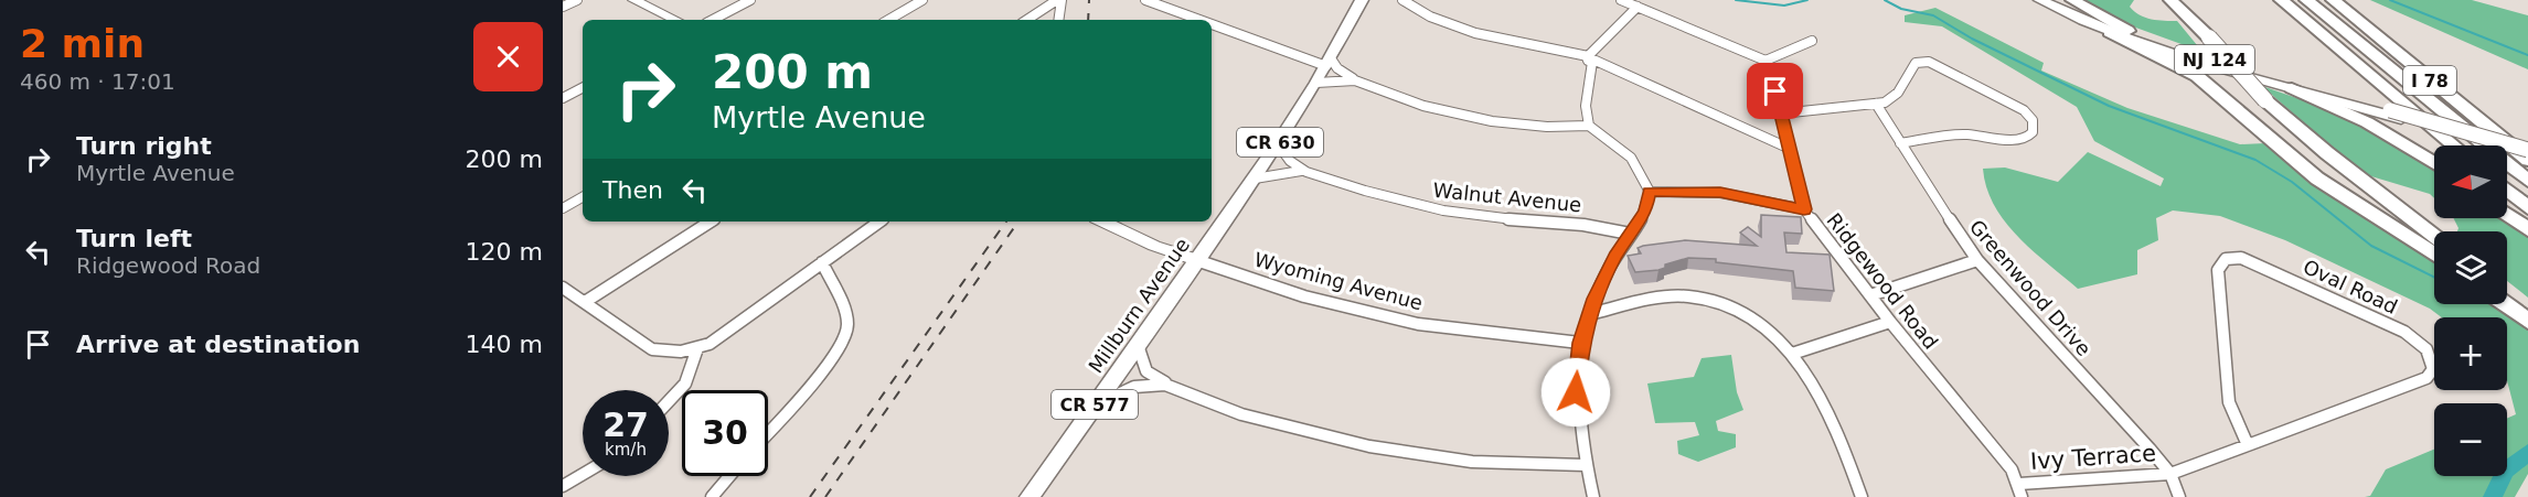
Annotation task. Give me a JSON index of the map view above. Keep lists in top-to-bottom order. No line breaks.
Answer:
{"streets":{"highway":["I 78"],"main road":["NJ 124","CR 630","Wyoming Avenue","Millburn Avenue","CR 577"],"street":["Walnut Avenue","Ridgewood Road","Oval Road","Greenwood Drive","Ivy Terrace"]},"crossings":[["NJ 124","I 78"],["Walnut Avenue","Millburn Avenue"],["Wyoming Avenue","Millburn Avenue"],["Ridgewood Road","Ivy Terrace"],["Oval Road","Greenwood Drive"],["Oval Road","Ivy Terrace"],["Greenwood Drive","Ivy Terrace"]],"north":"left","page":{"heading":["2 min","460 m · 17:01"],"turn":["200 m","Myrtle Avenue"],"list":[{"name":"Turn right","note":"Myrtle Avenue","value":"200 m"},{"name":"Turn left","note":"Ridgewood Road","value":"120 m"},{"name":"Arrive at destination","value":"140 m"}],"map_buttons":["+","−"],"then":"Then","speed":"27 km/h","limit":"30"}}
